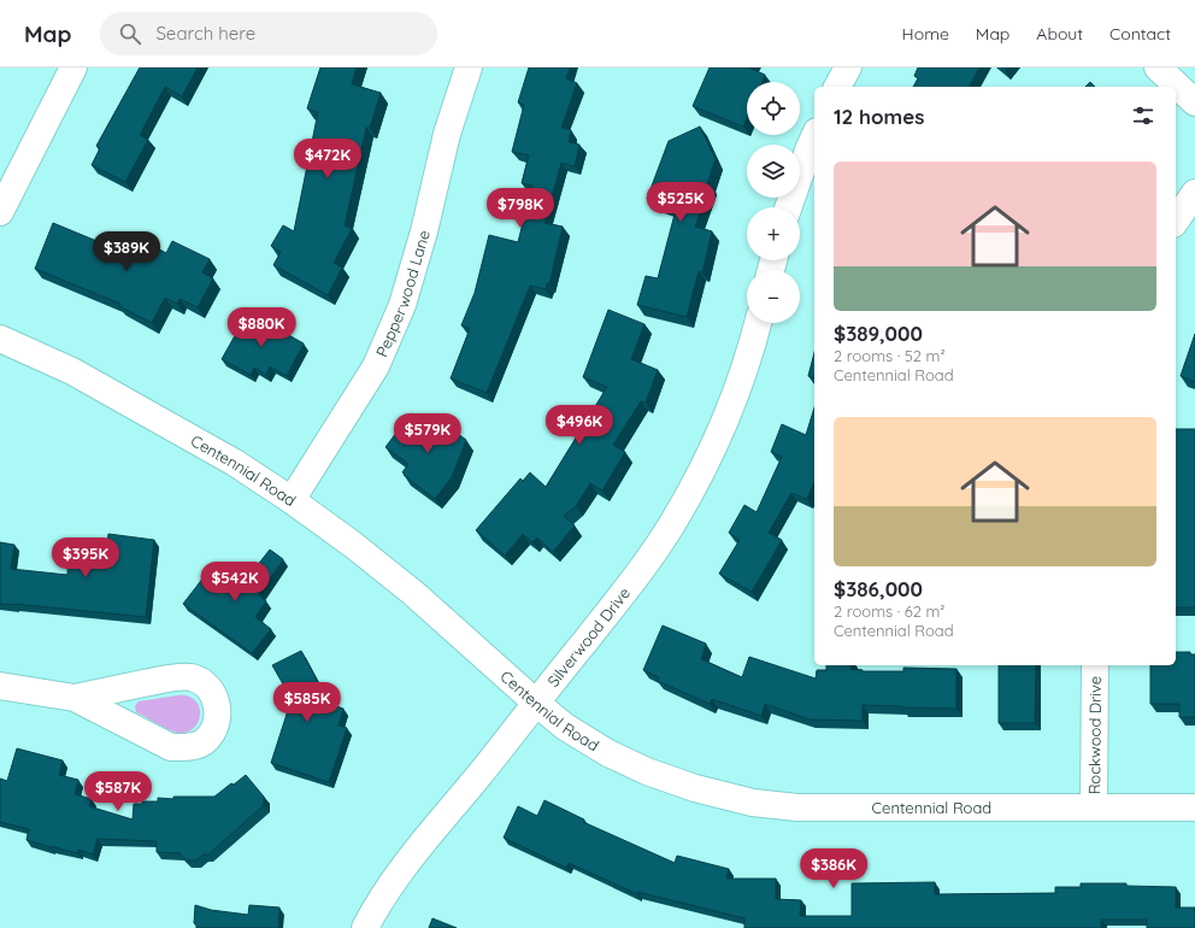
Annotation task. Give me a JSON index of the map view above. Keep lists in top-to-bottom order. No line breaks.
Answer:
{"streets":{"street":["Pepperwood Lane","Centennial Road","Silverwood Drive","Rockwood Drive"]},"crossings":[["Pepperwood Lane","Centennial Road"],["Centennial Road","Silverwood Drive"],["Centennial Road","Rockwood Drive"]],"page":{"header":"Map","search":"Search here","nav":["Home","Map","About","Contact"],"map_buttons":["+","−"],"heading":"12 homes","price":["$472K","$525K","$798K","$389K","$880K","$496K","$579K","$395K","$542K","$585K","$587K","$386K"],"list":[{"name":"$389,000","note":"2 rooms · 52 m² · Centennial Road"},{"name":"$386,000","note":"2 rooms · 62 m² · Centennial Road"}]}}
